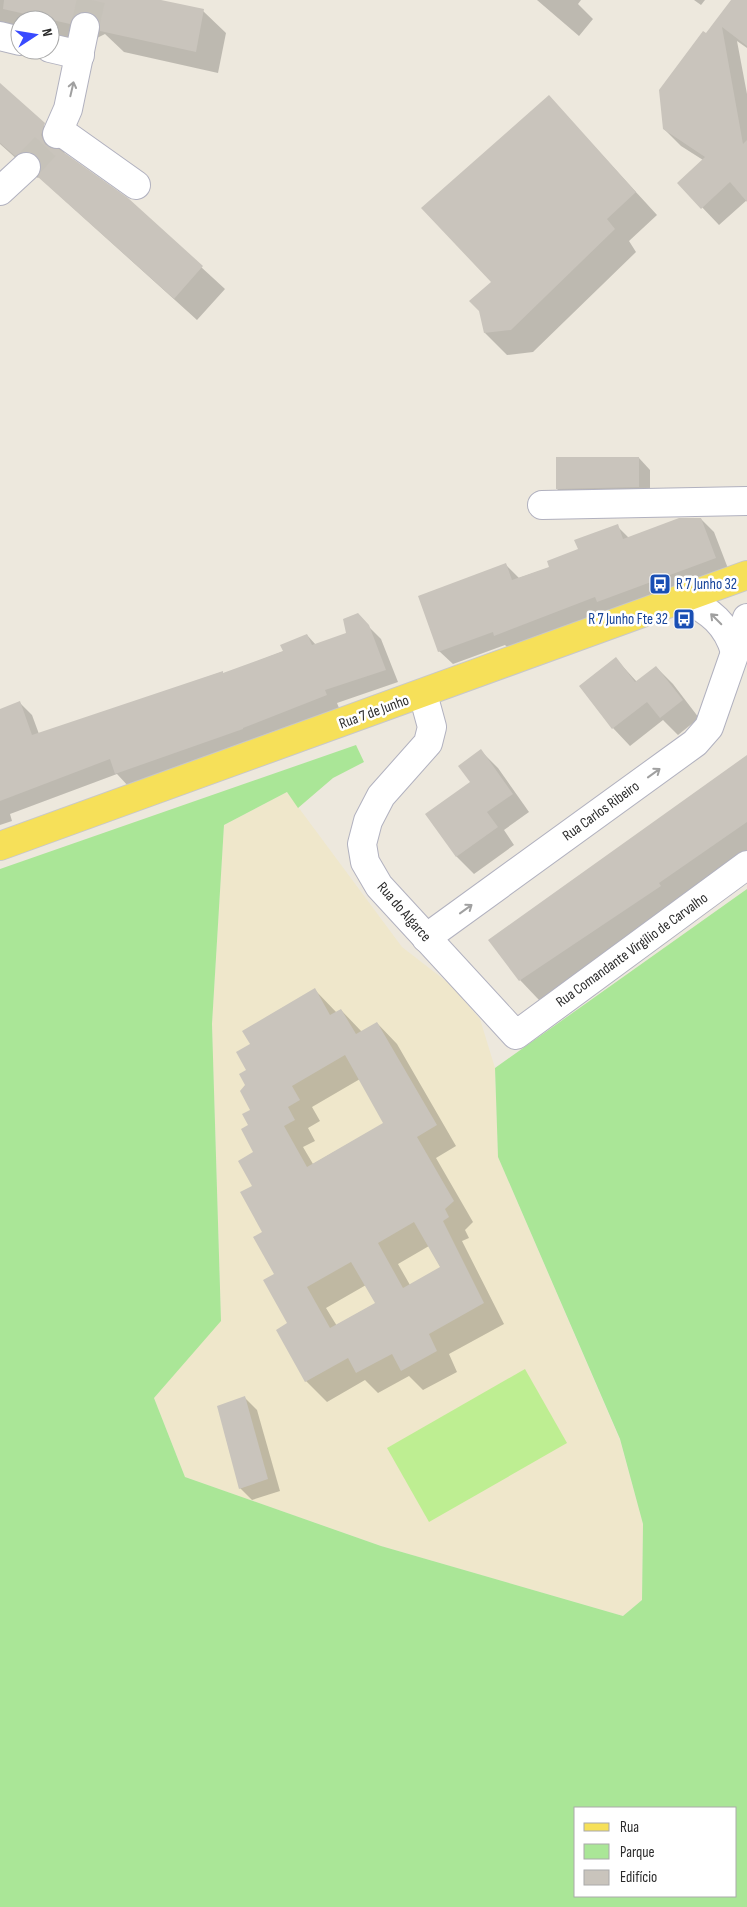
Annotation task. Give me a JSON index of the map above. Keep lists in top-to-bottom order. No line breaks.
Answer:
{"streets":{"main road":["Rua 7 de Junho"],"street":["Rua Carlos Ribeiro","Rua do Algarce","Rua Comandante Virgílio de Carvalho"]},"crossings":[["Rua 7 de Junho","Rua do Algarce"],["Rua Carlos Ribeiro","Rua do Algarce"],["Rua do Algarce","Rua Comandante Virgílio de Carvalho"]],"one_way":["Rua Carlos Ribeiro"],"places":{"bus stop":["R 7 Junho 32","R 7 Junho Fte 32"]},"legend":["Rua","Parque","Edifício"],"north":"right"}
